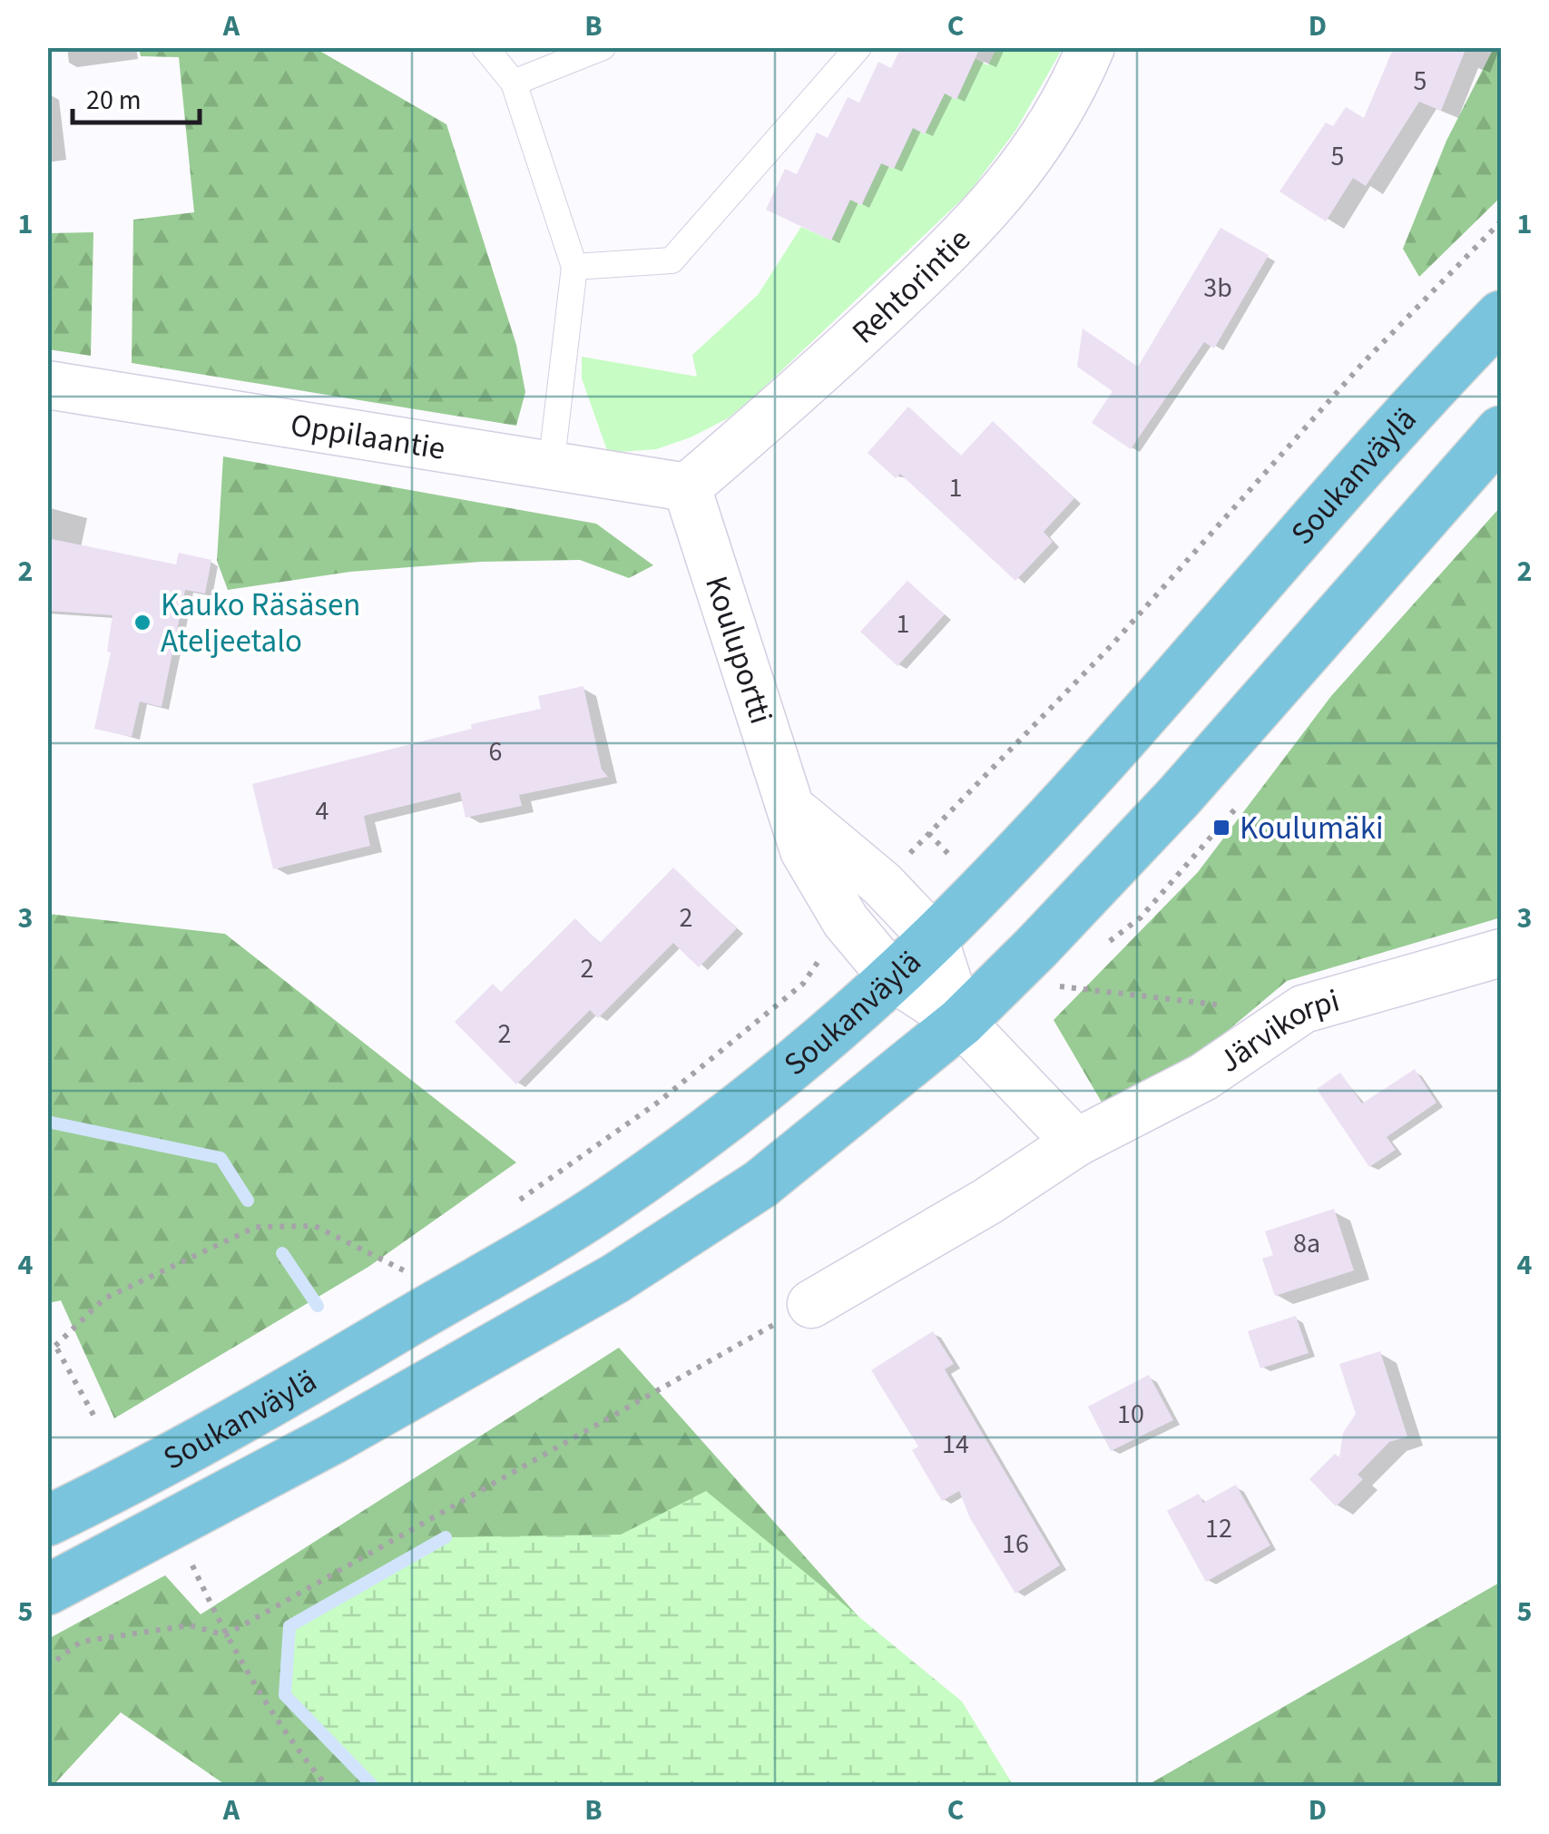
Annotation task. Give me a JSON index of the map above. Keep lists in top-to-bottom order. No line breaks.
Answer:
{"streets":{"main road":["Soukanväylä"],"street":["Rehtorintie","Oppilaantie","Kouluportti","Järvikorpi"]},"crossings":[["Rehtorintie","Oppilaantie"],["Rehtorintie","Kouluportti"],["Oppilaantie","Kouluportti"],["Soukanväylä","Kouluportti"]],"places":{"other":["Kauko Räsäsen Ateljeetalo"],"transit":["Koulumäki"]},"house_numbers":["5","5","3b","1","1","6","4","2","2","2","8a","10","14","12","16"],"scale_bar":"20 m","grid":{"columns":["A","B","C","D"],"rows":["1","2","3","4","5"]}}
